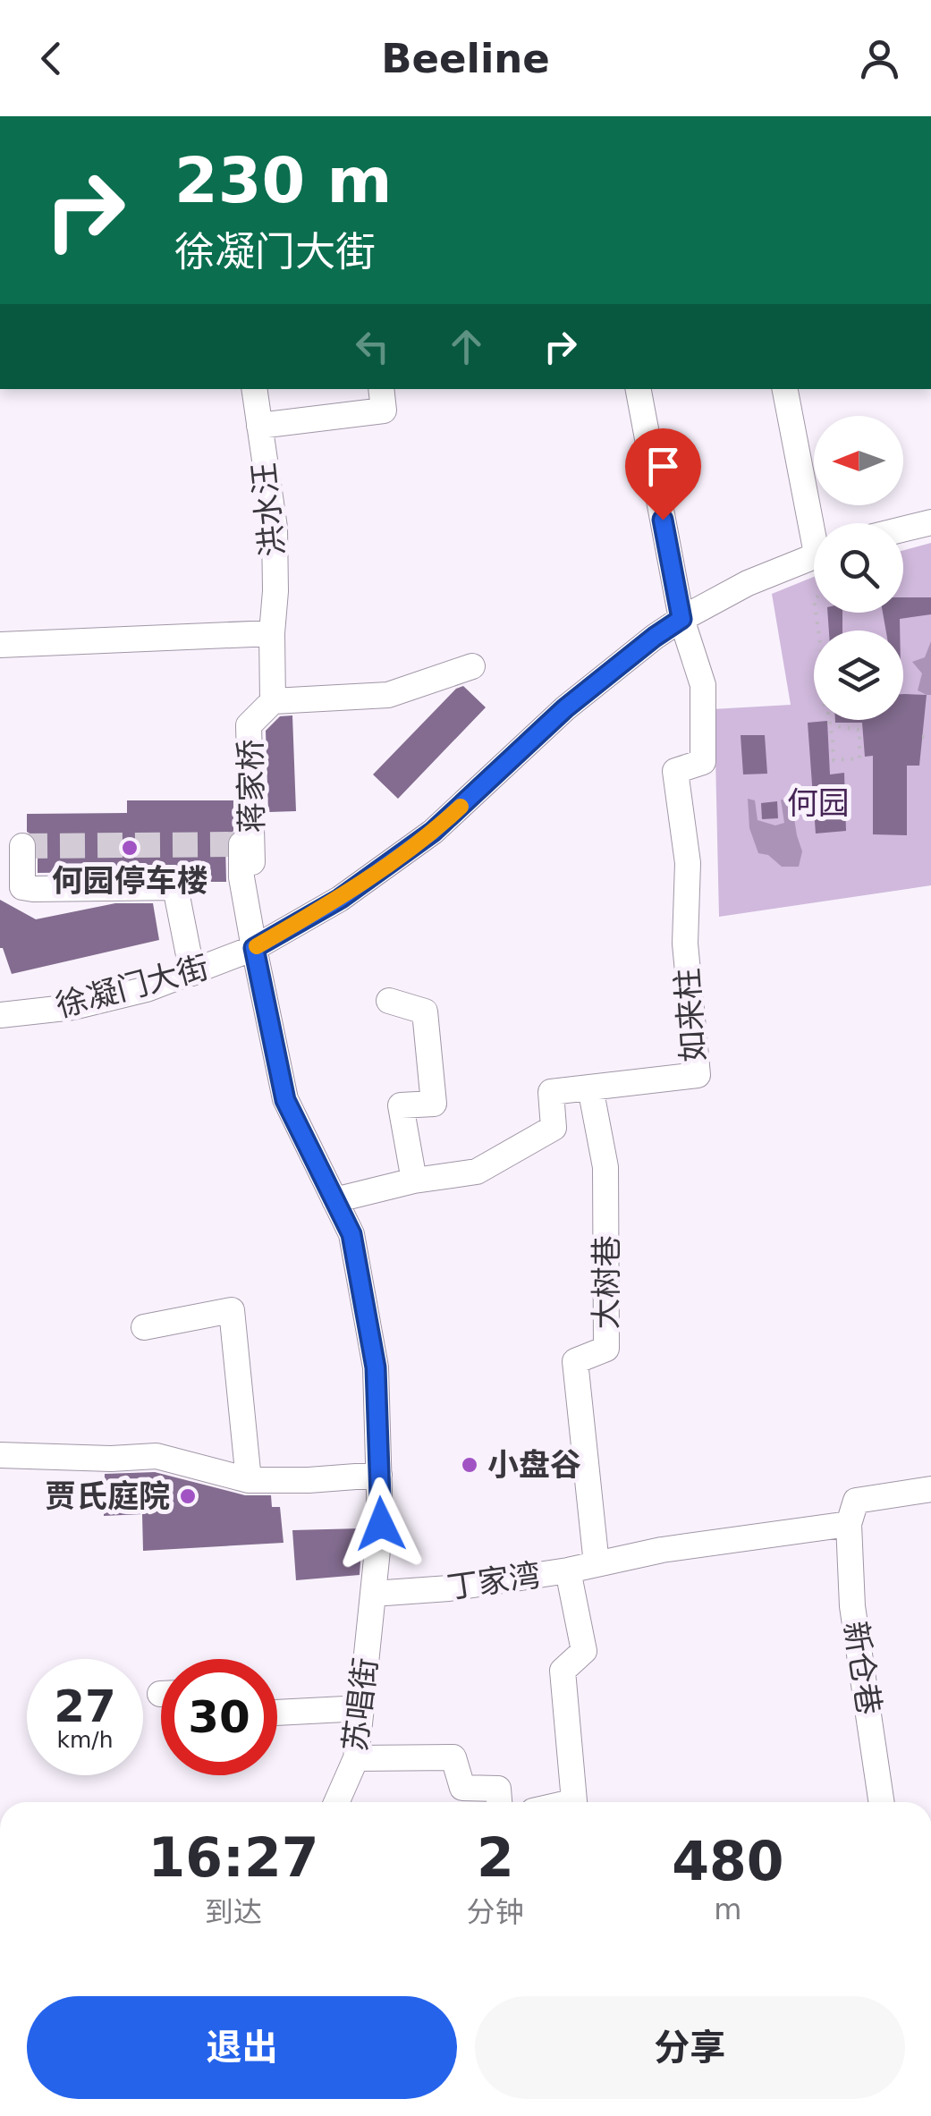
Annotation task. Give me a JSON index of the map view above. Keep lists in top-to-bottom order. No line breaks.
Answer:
{"streets":{"street":["洪水汪","蒋家桥","徐凝门大街","如来柱","大树巷","丁家湾","新仓巷","苏唱街"]},"crossings":[["洪水汪","蒋家桥"],["蒋家桥","徐凝门大街"],["徐凝门大街","如来柱"],["如来柱","大树巷"],["大树巷","丁家湾"],["丁家湾","新仓巷"],["丁家湾","苏唱街"]],"parks":["何园"],"places":["何园停车楼","小盘谷","贾氏庭院"],"north":"left","page":{"header":"Beeline","turn":["230 m","徐凝门大街"],"speed":"27 km/h","limit":"30","eta":["16:27","到达","2","分钟","480","m"],"buttons":["退出","分享"]}}
